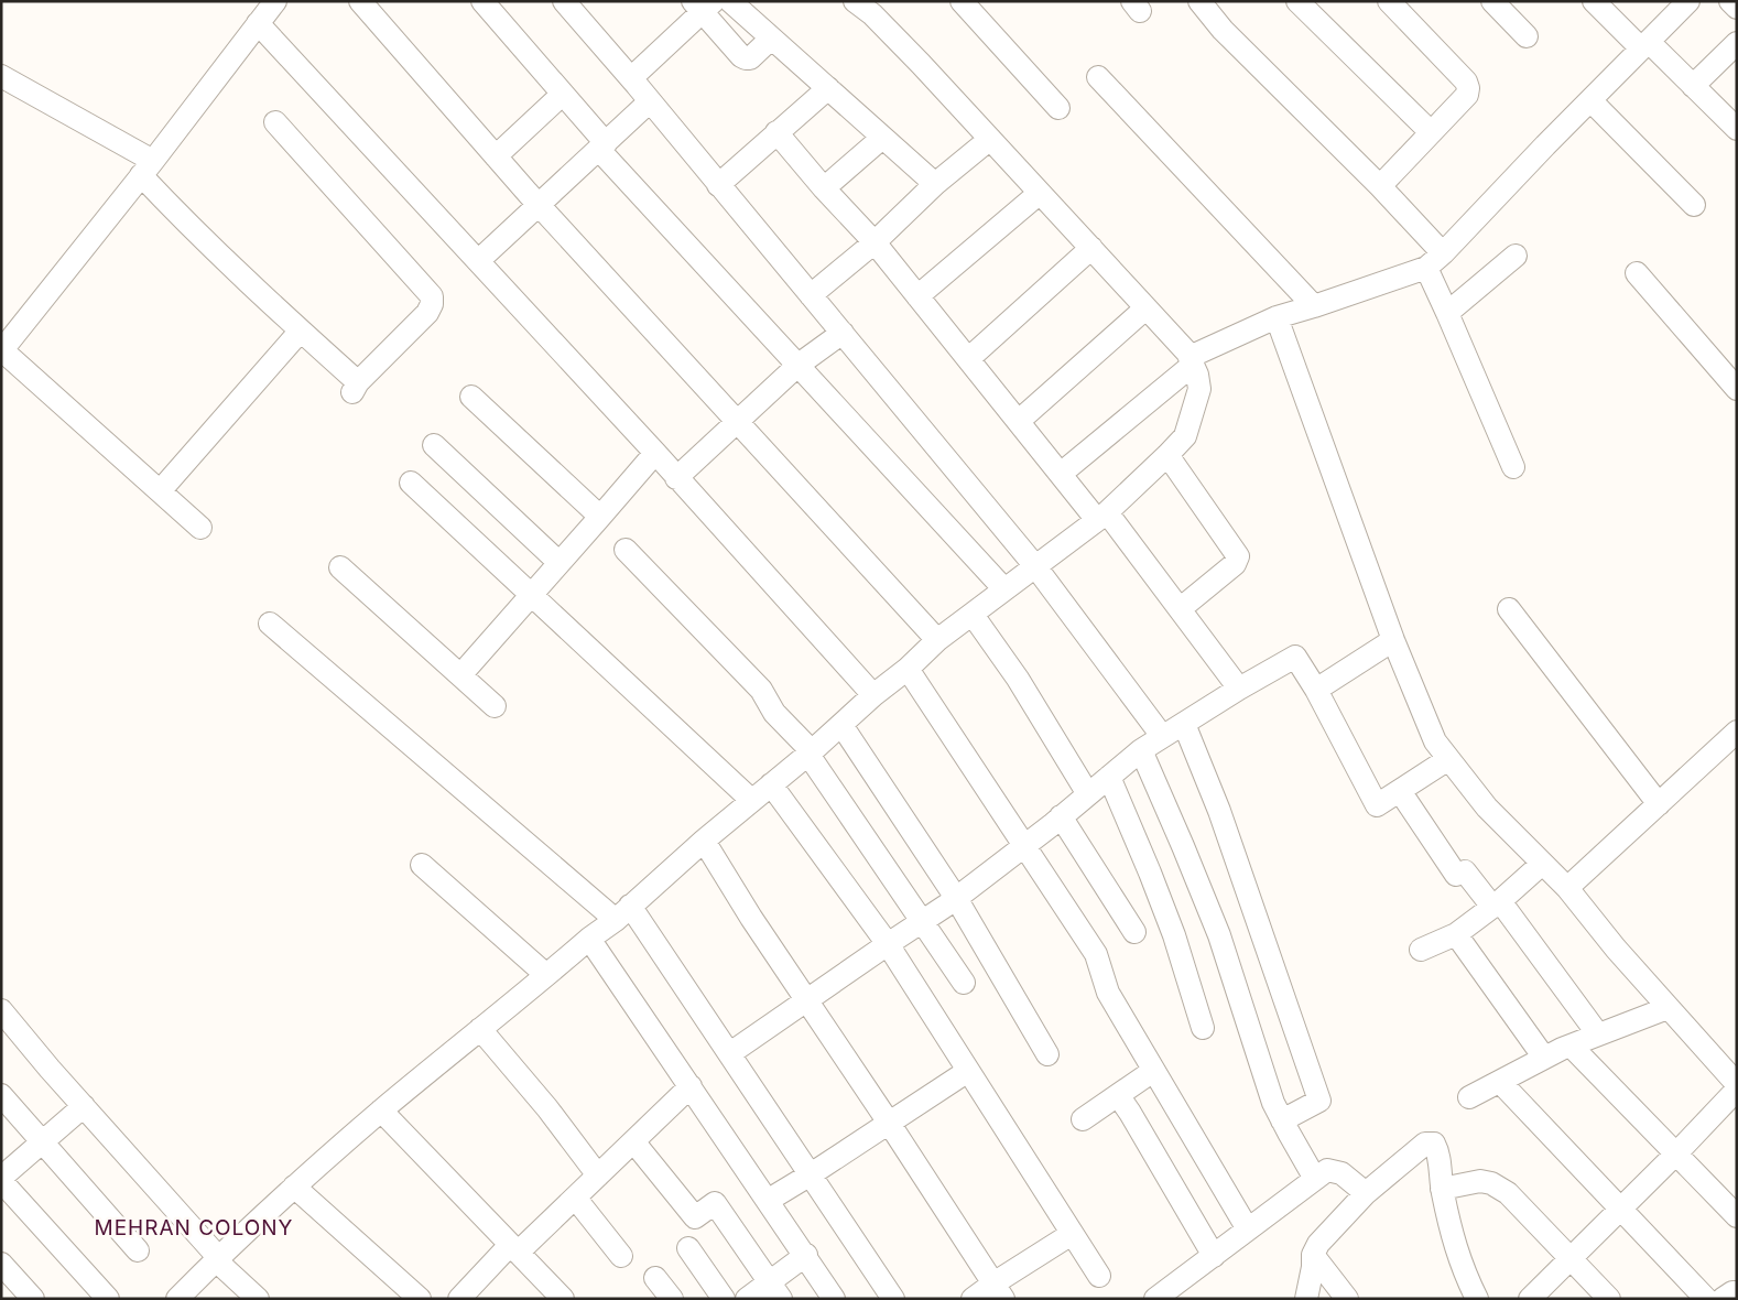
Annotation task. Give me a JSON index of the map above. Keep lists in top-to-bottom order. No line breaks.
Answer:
{"districts":["MEHRAN COLONY"]}
